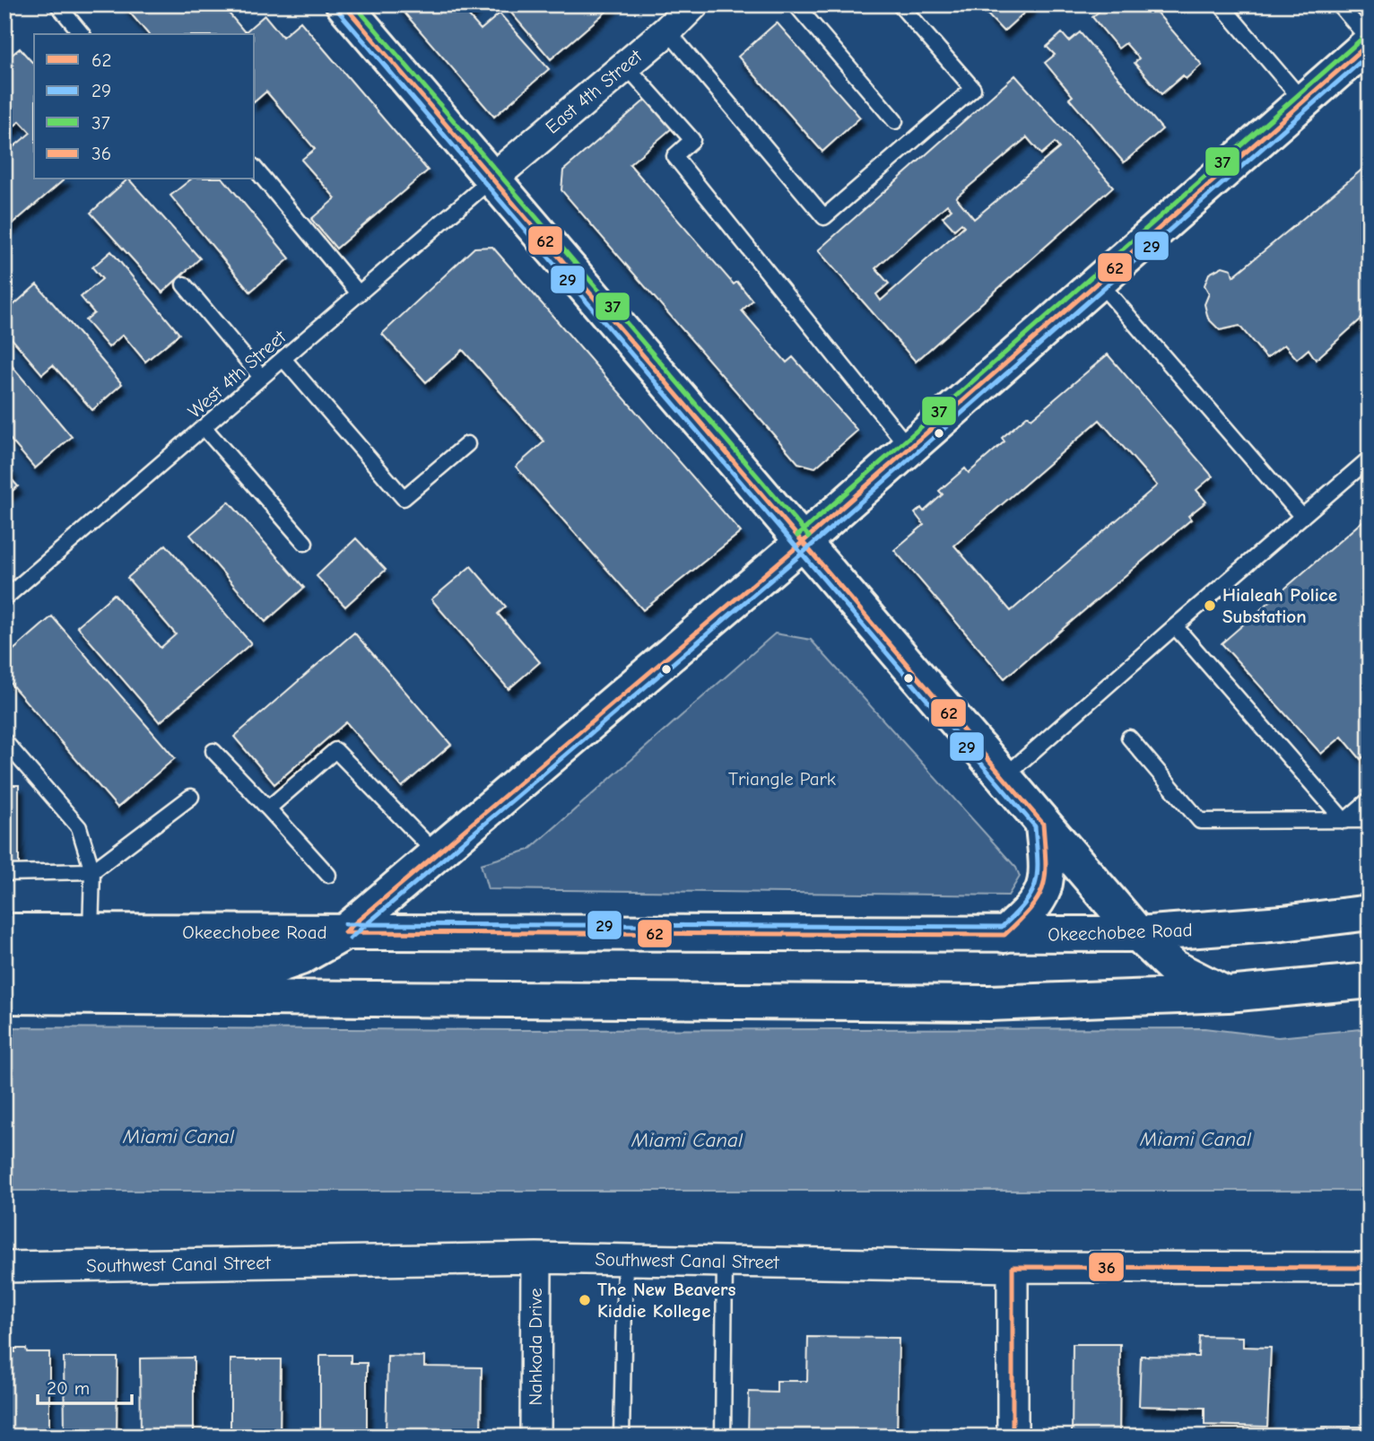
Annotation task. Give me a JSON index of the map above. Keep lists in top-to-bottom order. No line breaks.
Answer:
{"streets":{"main road":["Okeechobee Road"],"street":["East 4th Street","Southwest Canal Street","Nahkoda Drive"],"lane":["West 4th Street"]},"crossings":[["East 4th Street","West 4th Street"],["Southwest Canal Street","Nahkoda Drive"]],"water":["Miami Canal"],"parks":["Triangle Park"],"places":["Hialeah Police Substation","The New Beavers Kiddie Kollege"],"lines":["transit line 62","transit line 37","transit line 29","transit line 36"],"legend":["62","29","37","36"],"scale_bar":"20 m"}
